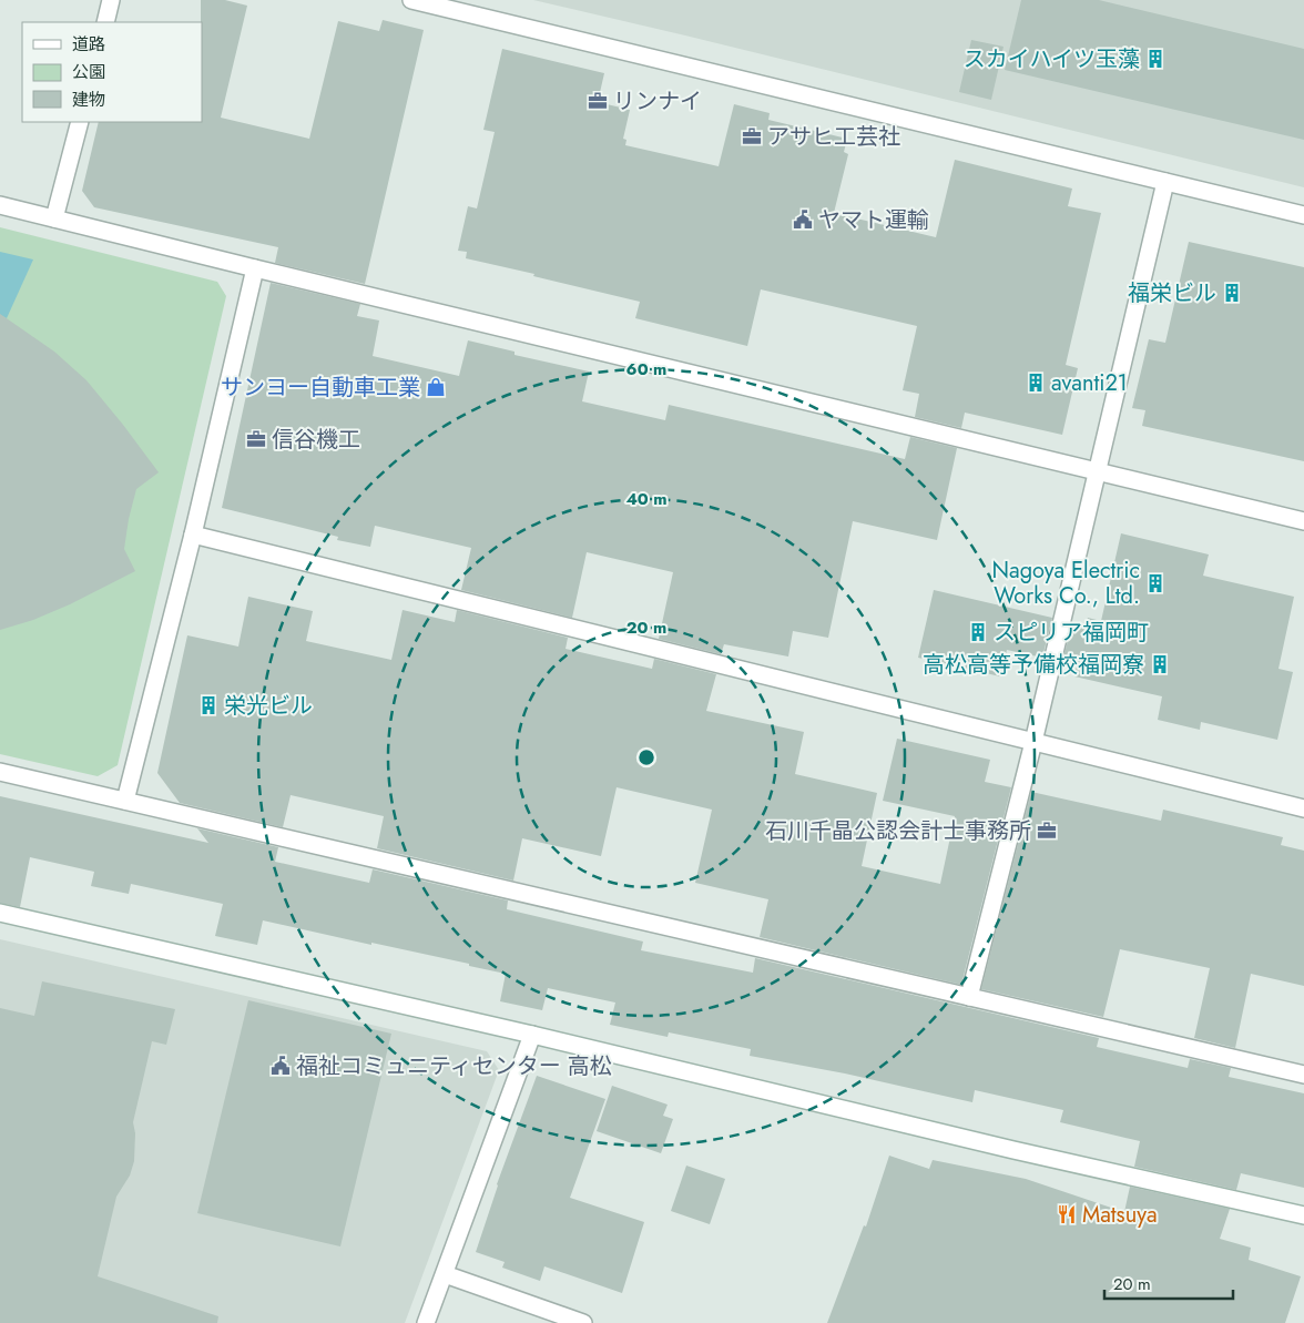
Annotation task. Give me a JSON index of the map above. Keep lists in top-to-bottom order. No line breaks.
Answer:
{"places":{"building":["スカイハイツ玉藻","福栄ビル","avanti21","Nagoya Electric Works Co., Ltd.","スピリア福岡町","高松高等予備校福岡寮","栄光ビル"],"office":["リンナイ","アサヒ工芸社","信谷機工","石川千晶公認会計士事務所"],"public building":["ヤマト運輸","福祉コミュニティセンター 高松"],"shop":["サンヨー自動車工業"],"restaurant":["Matsuya"]},"legend":["道路","公園","建物"],"scale_bar":"20 m","rings":["60 m","40 m","20 m"]}
